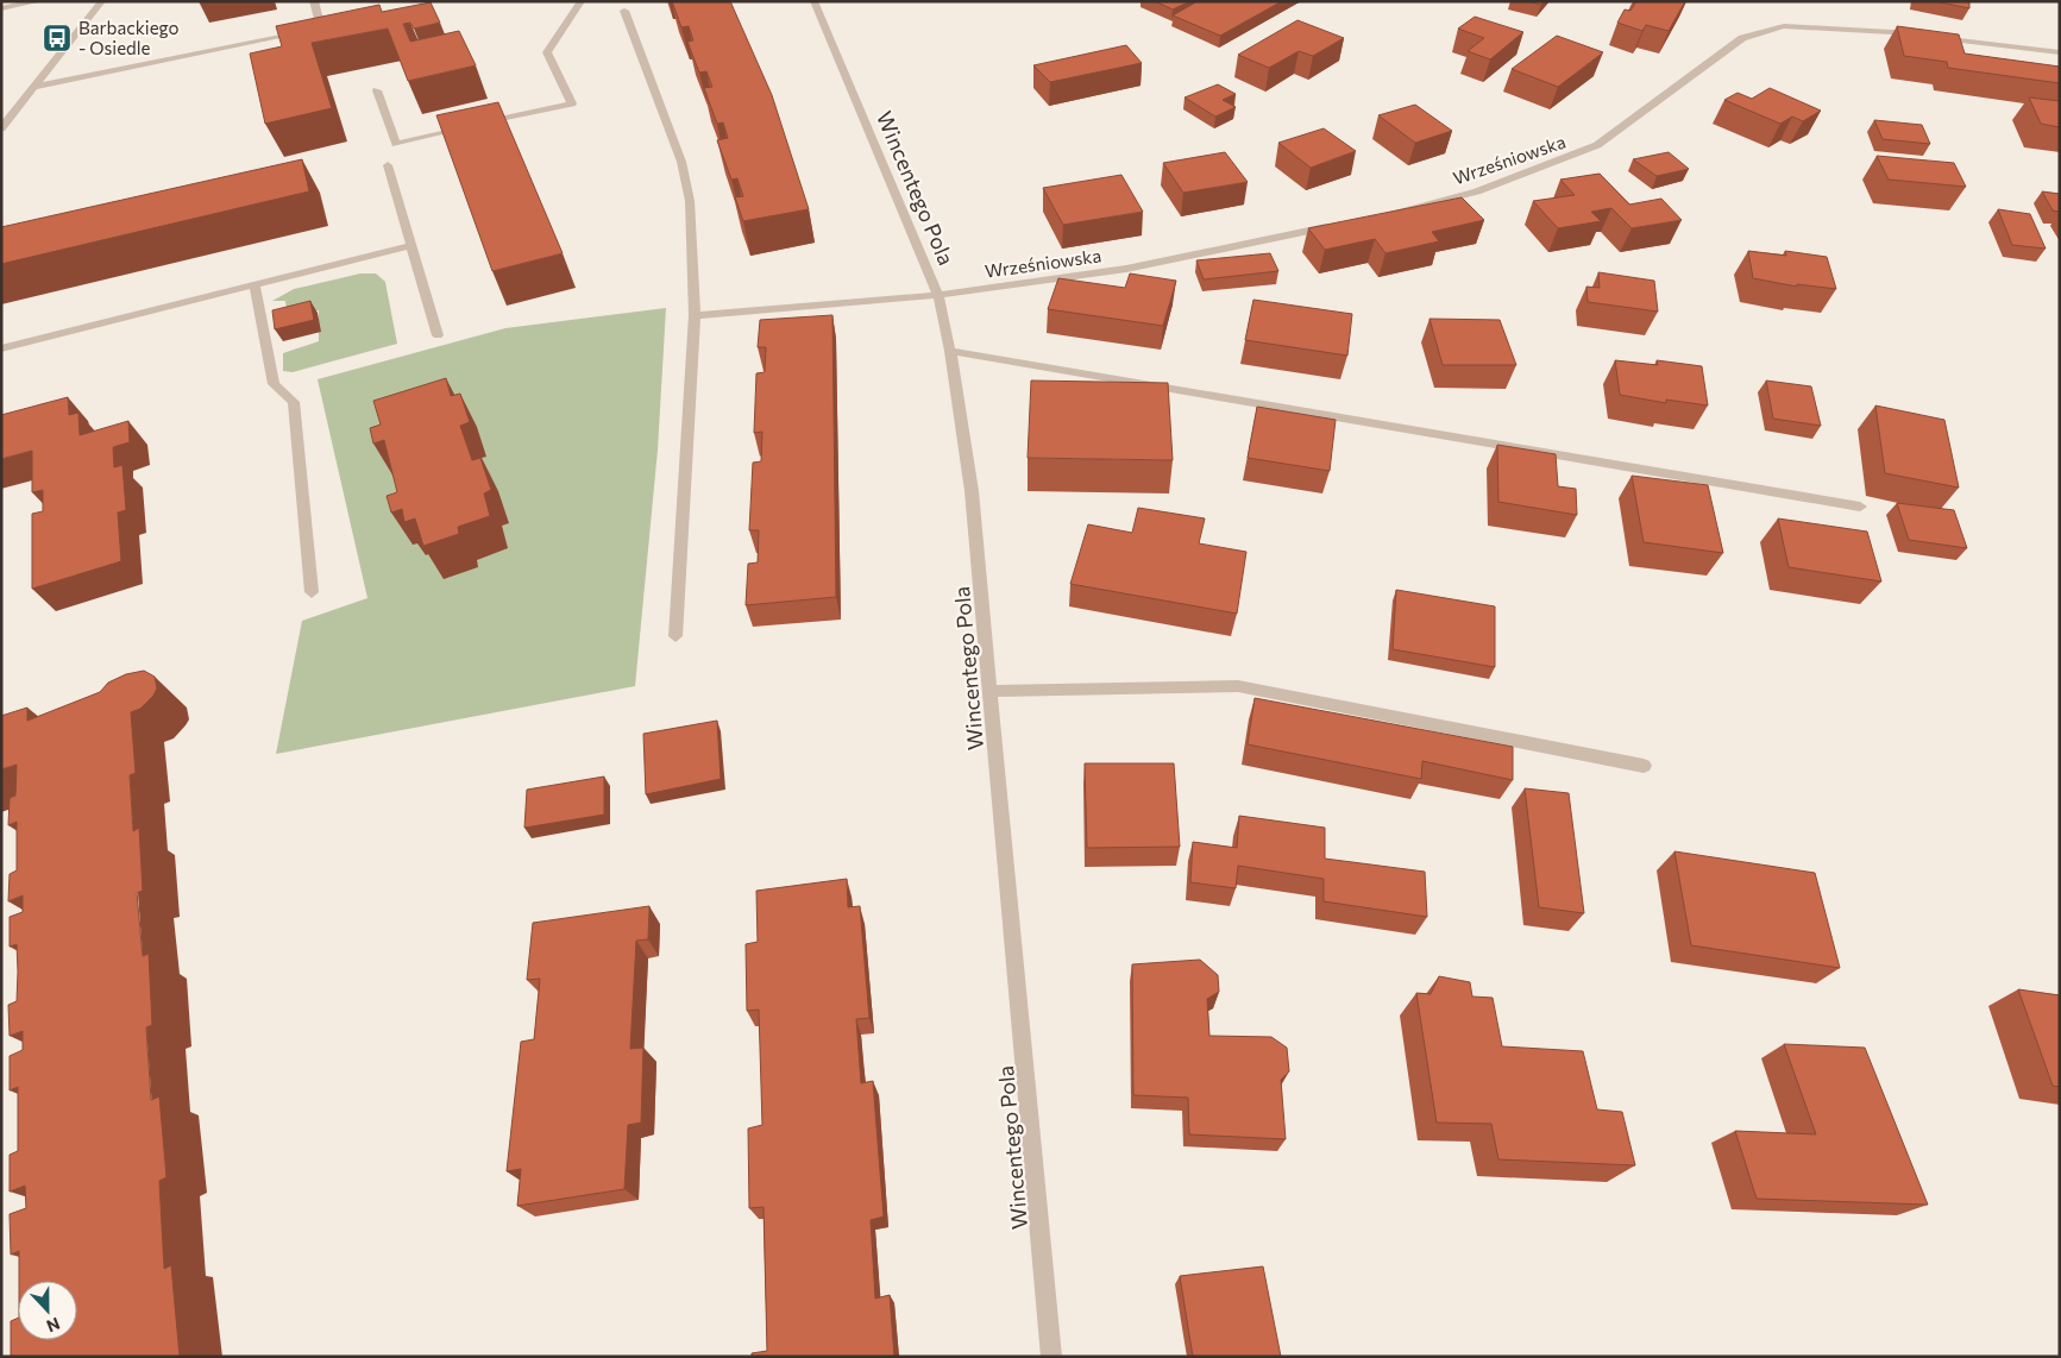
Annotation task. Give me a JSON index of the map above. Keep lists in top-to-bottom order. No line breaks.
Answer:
{"streets":{"street":["Wrześniowska","Wincentego Pola"]},"crossings":[["Wrześniowska","Wincentego Pola"]],"places":{"bus stop":["Barbackiego - Osiedle"]},"north":"bottom"}
